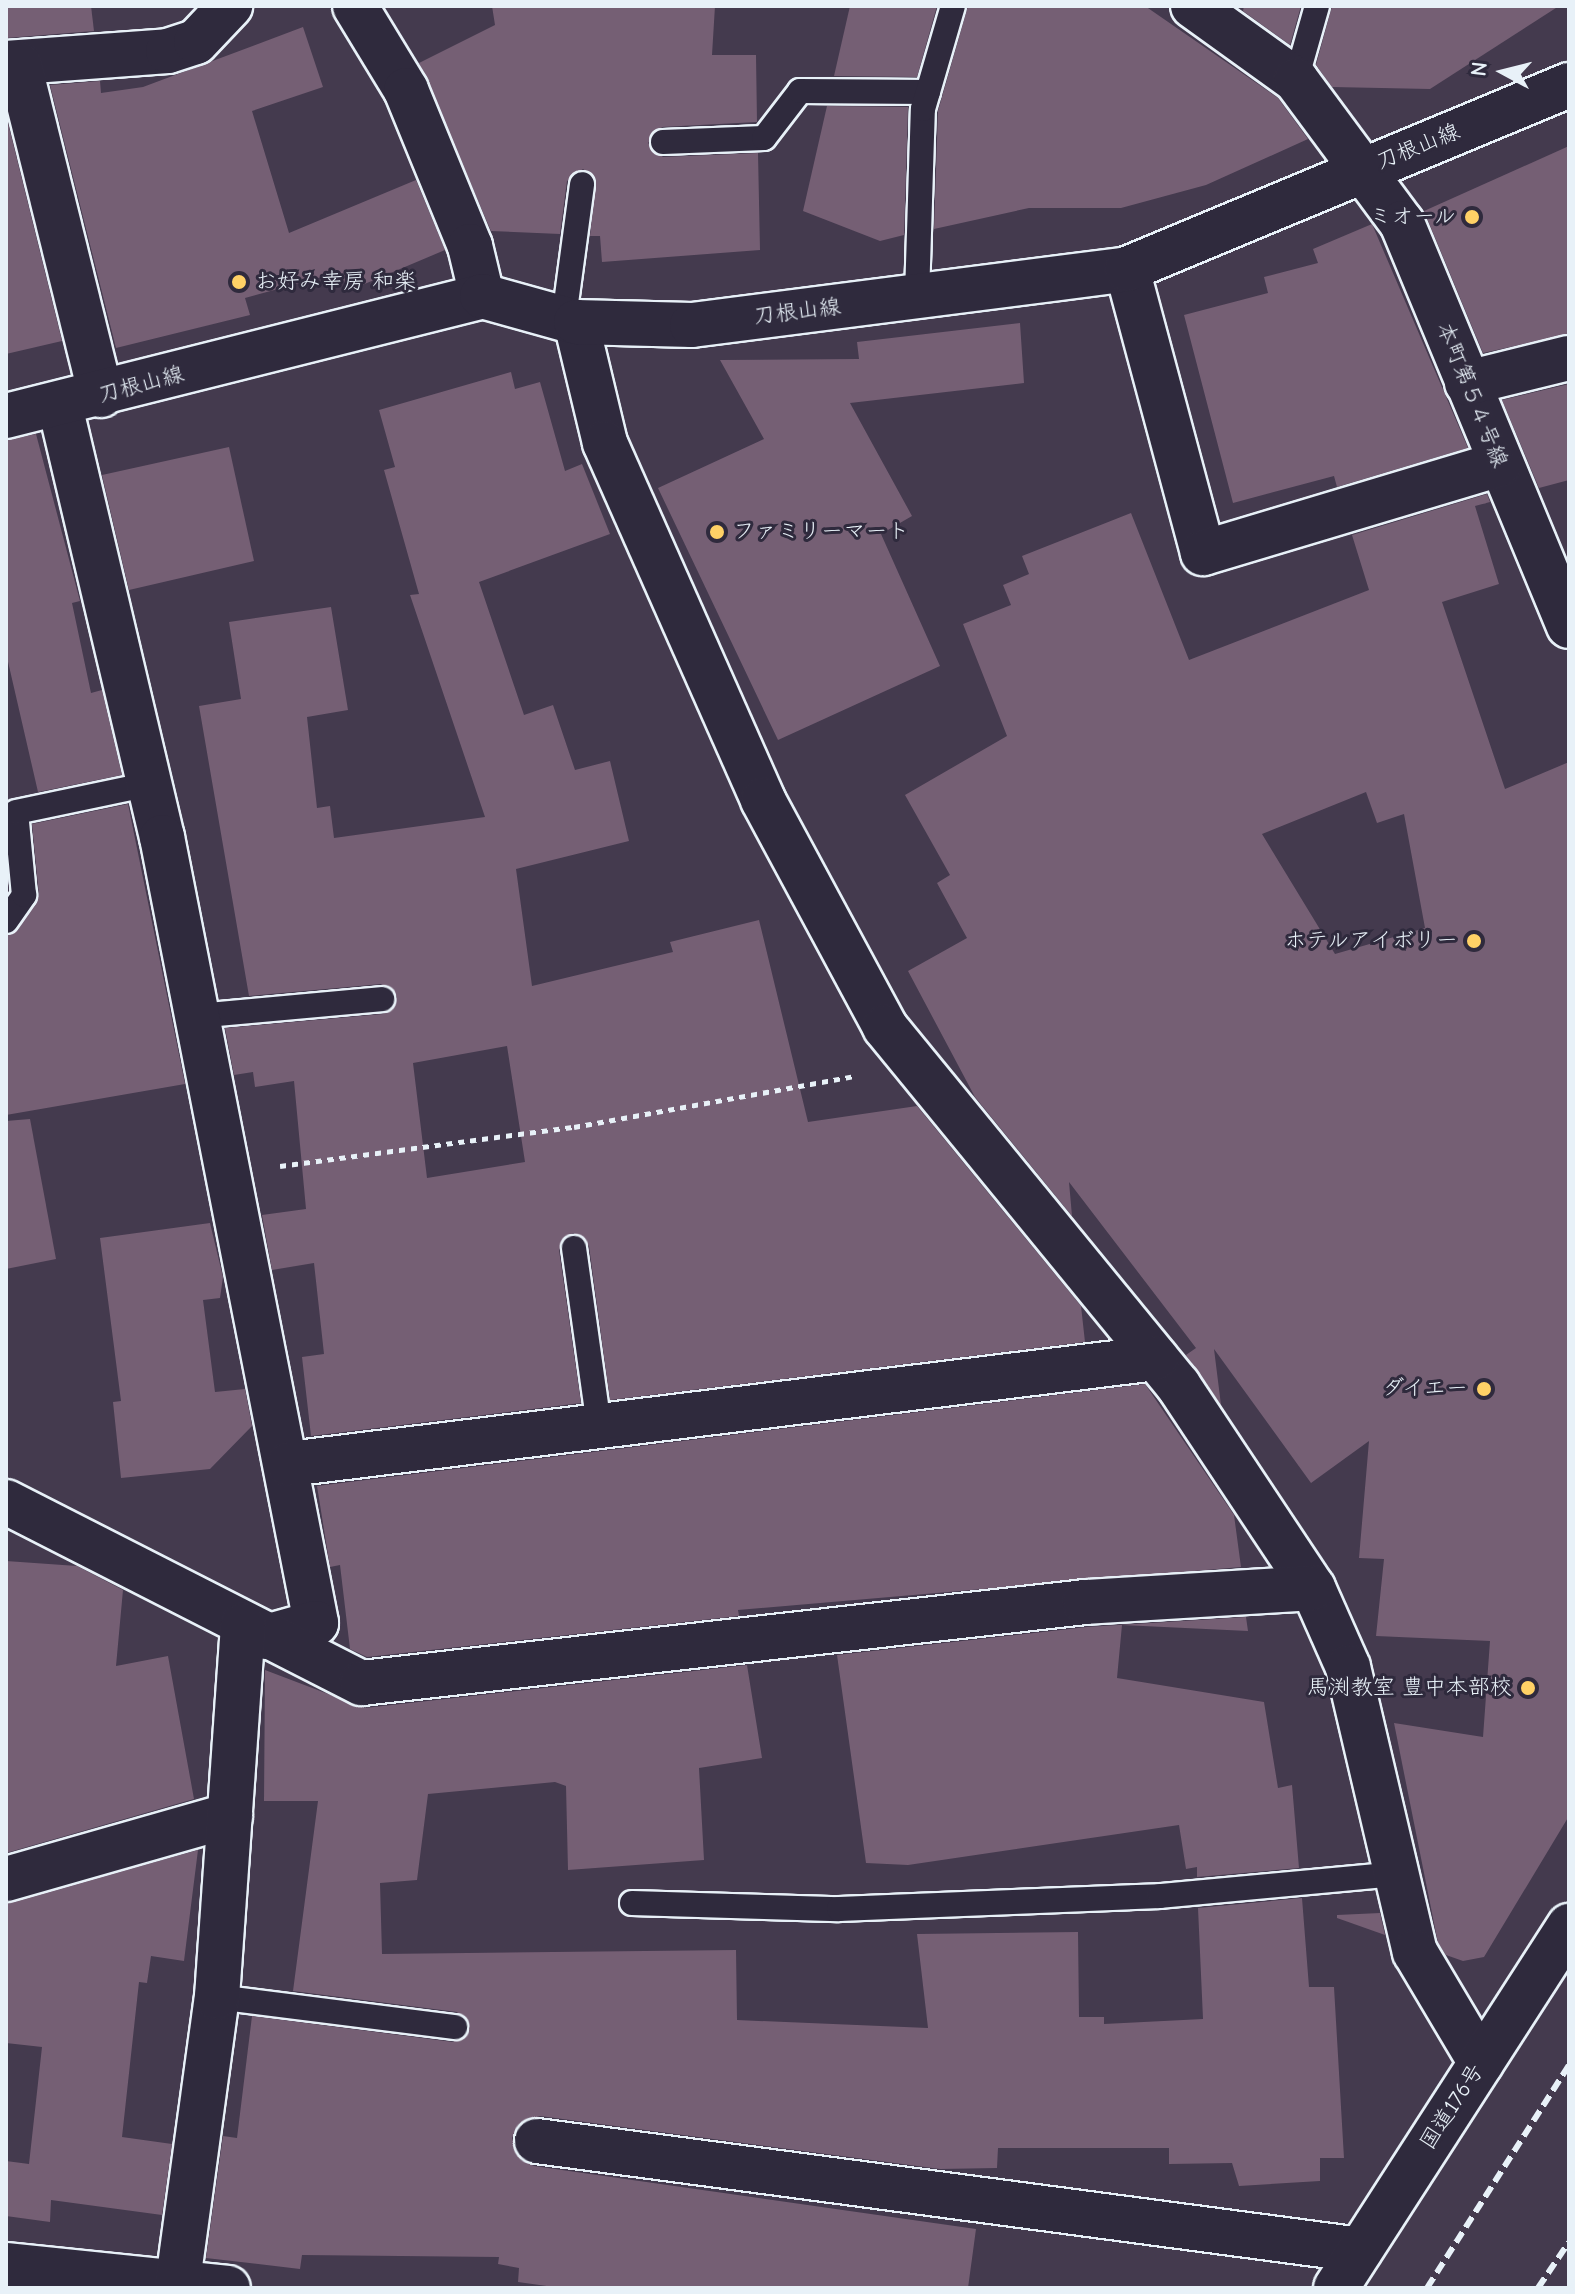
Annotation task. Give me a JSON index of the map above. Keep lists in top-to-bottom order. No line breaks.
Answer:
{"streets":{"main road":["刀根山線","本町第５４号線","国道176号"]},"crossings":[["刀根山線","本町第５４号線"]],"places":["ミオール","お好み幸房 和楽","ファミリーマート","ホテルアイボリー","ダイエー","馬渕教室 豊中本部校"],"north":"left"}
